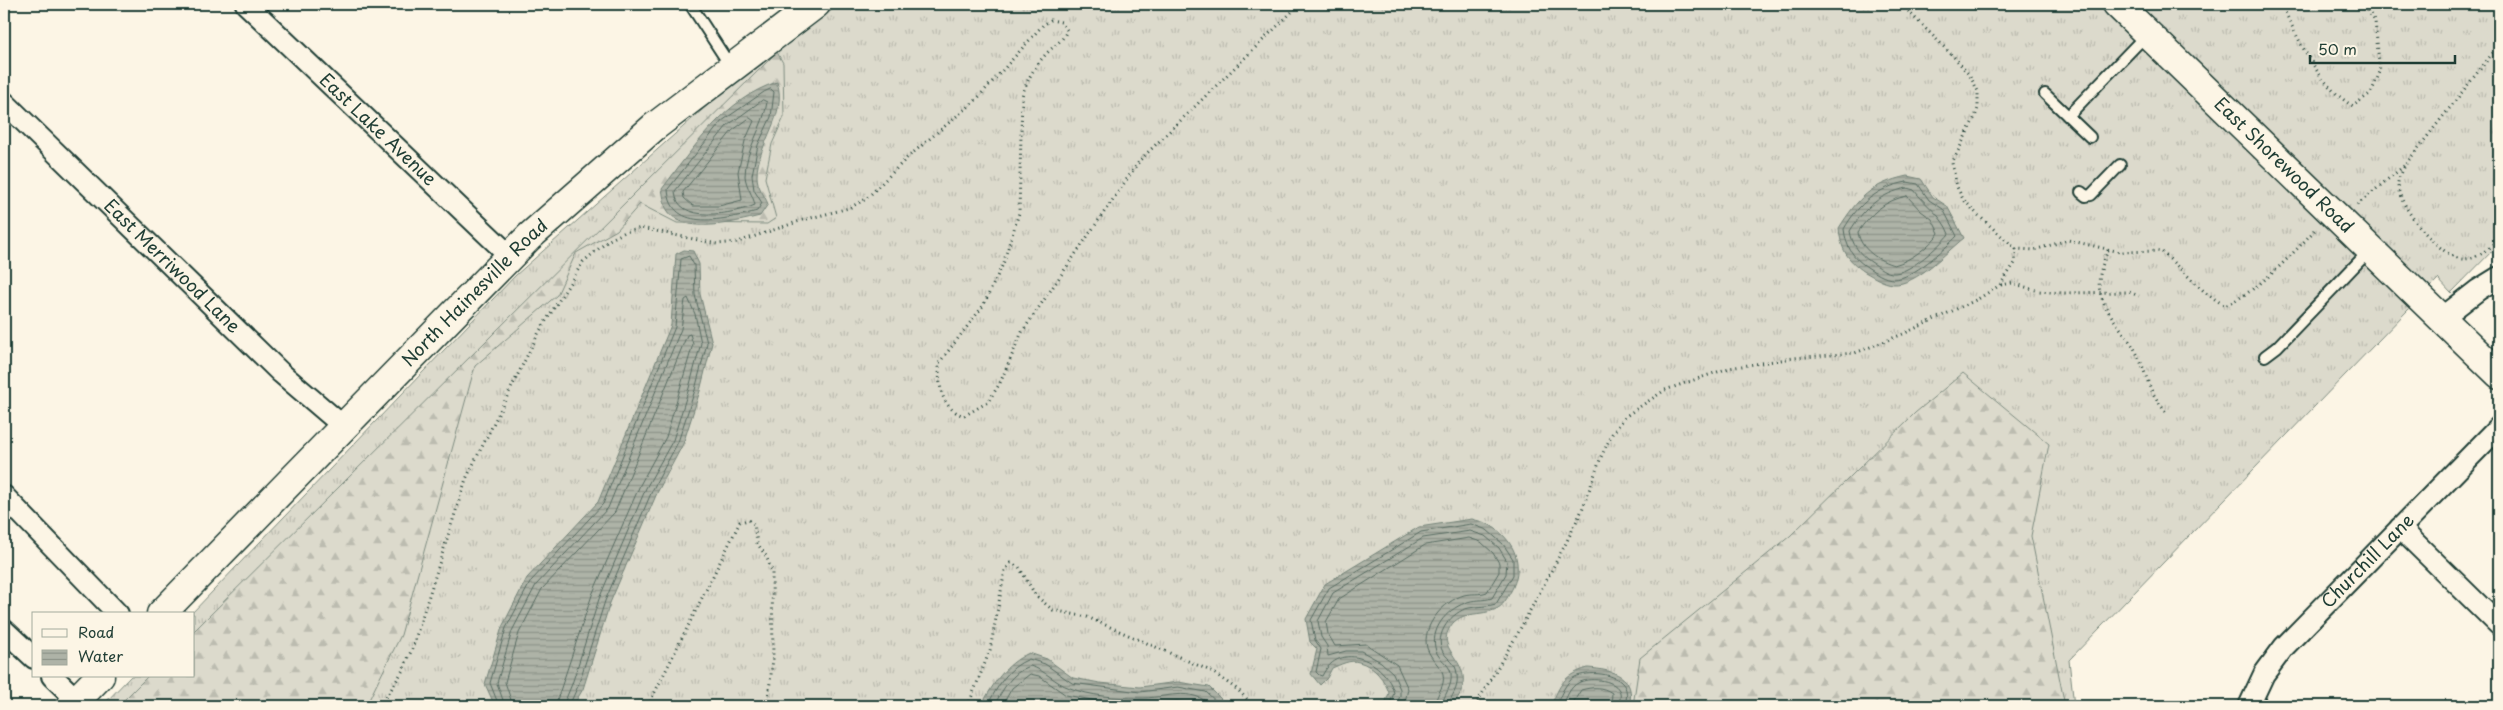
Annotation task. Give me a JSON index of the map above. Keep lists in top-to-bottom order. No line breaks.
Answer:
{"streets":{"main road":["East Shorewood Road","North Hainesville Road"],"street":["East Lake Avenue","East Merriwood Lane","Churchill Lane"]},"crossings":[["East Lake Avenue","North Hainesville Road"],["East Merriwood Lane","North Hainesville Road"]],"legend":["Road","Water"],"scale_bar":"50 m"}
